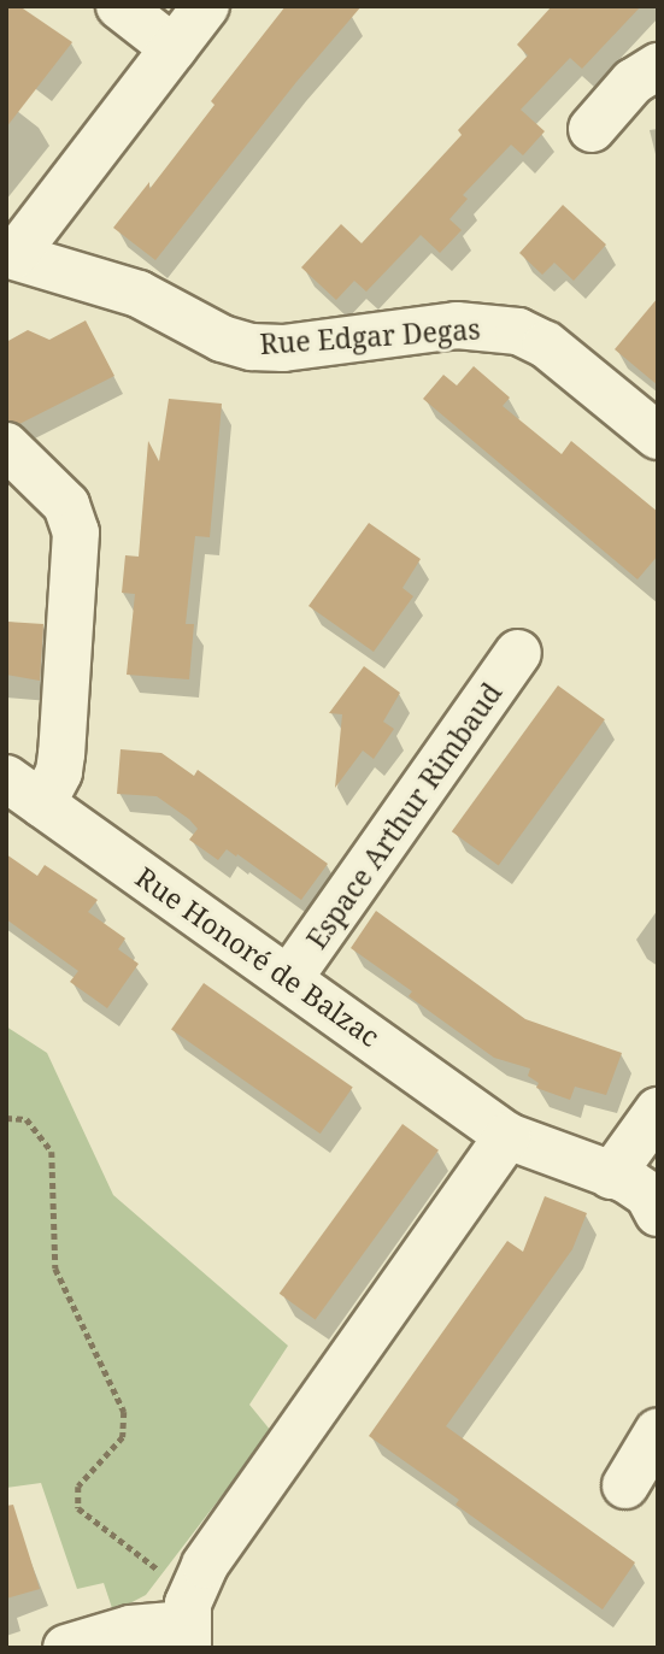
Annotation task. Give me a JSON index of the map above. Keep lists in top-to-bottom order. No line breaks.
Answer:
{"streets":{"street":["Rue Edgar Degas","Espace Arthur Rimbaud","Rue Honoré de Balzac"]},"crossings":[["Espace Arthur Rimbaud","Rue Honoré de Balzac"]]}
